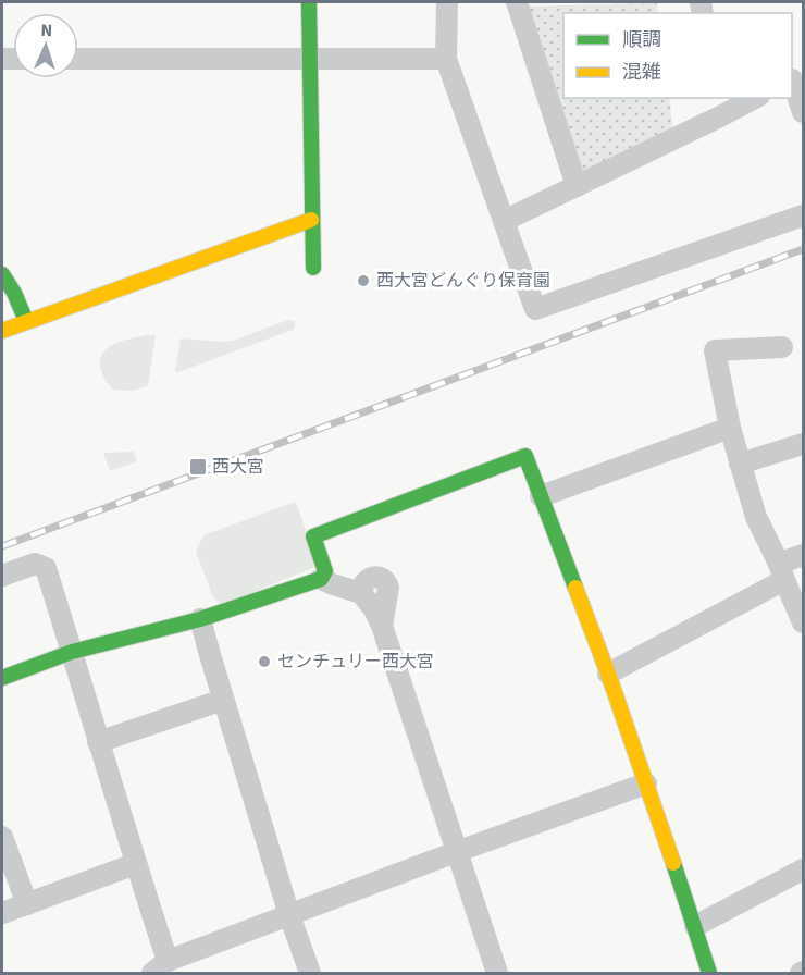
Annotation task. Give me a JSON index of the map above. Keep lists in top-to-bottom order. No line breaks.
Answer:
{"places":{"other":["西大宮どんぐり保育園","センチュリー西大宮"],"transit":["西大宮"]},"legend":["順調","混雑"],"north":"top"}
